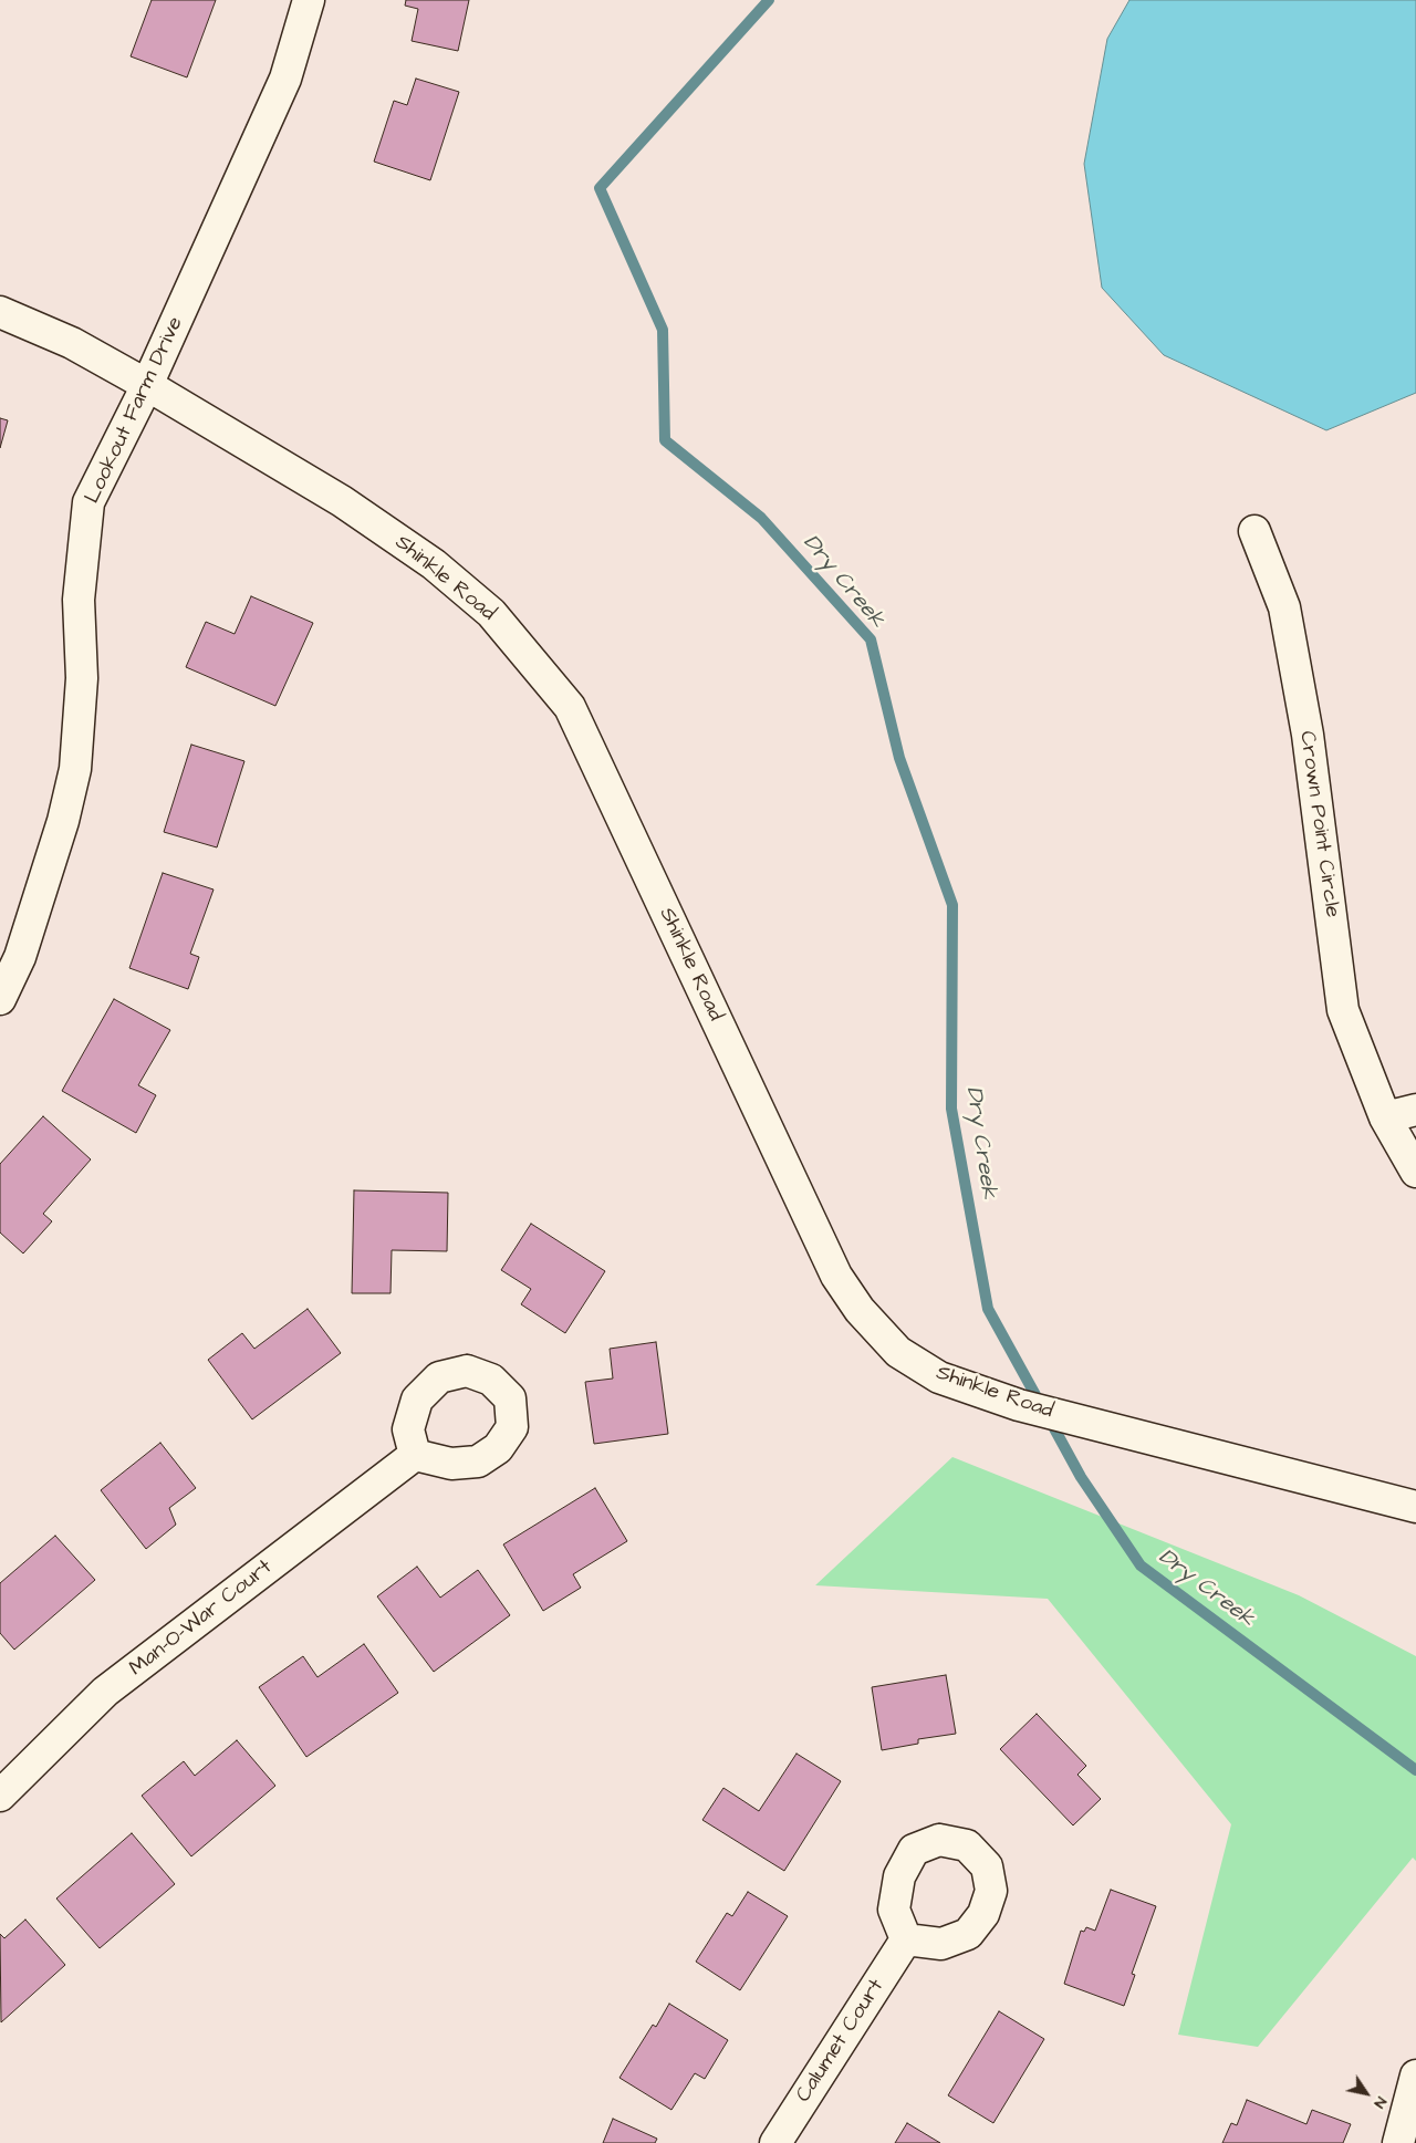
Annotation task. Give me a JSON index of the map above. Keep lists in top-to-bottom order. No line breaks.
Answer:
{"streets":{"street":["Lookout Farm Drive","Shinkle Road","Crown Point Circle","Man-O-War Court","Calumet Court"]},"crossings":[["Lookout Farm Drive","Shinkle Road"]],"water":["Dry Creek"],"north":"bottom right"}
